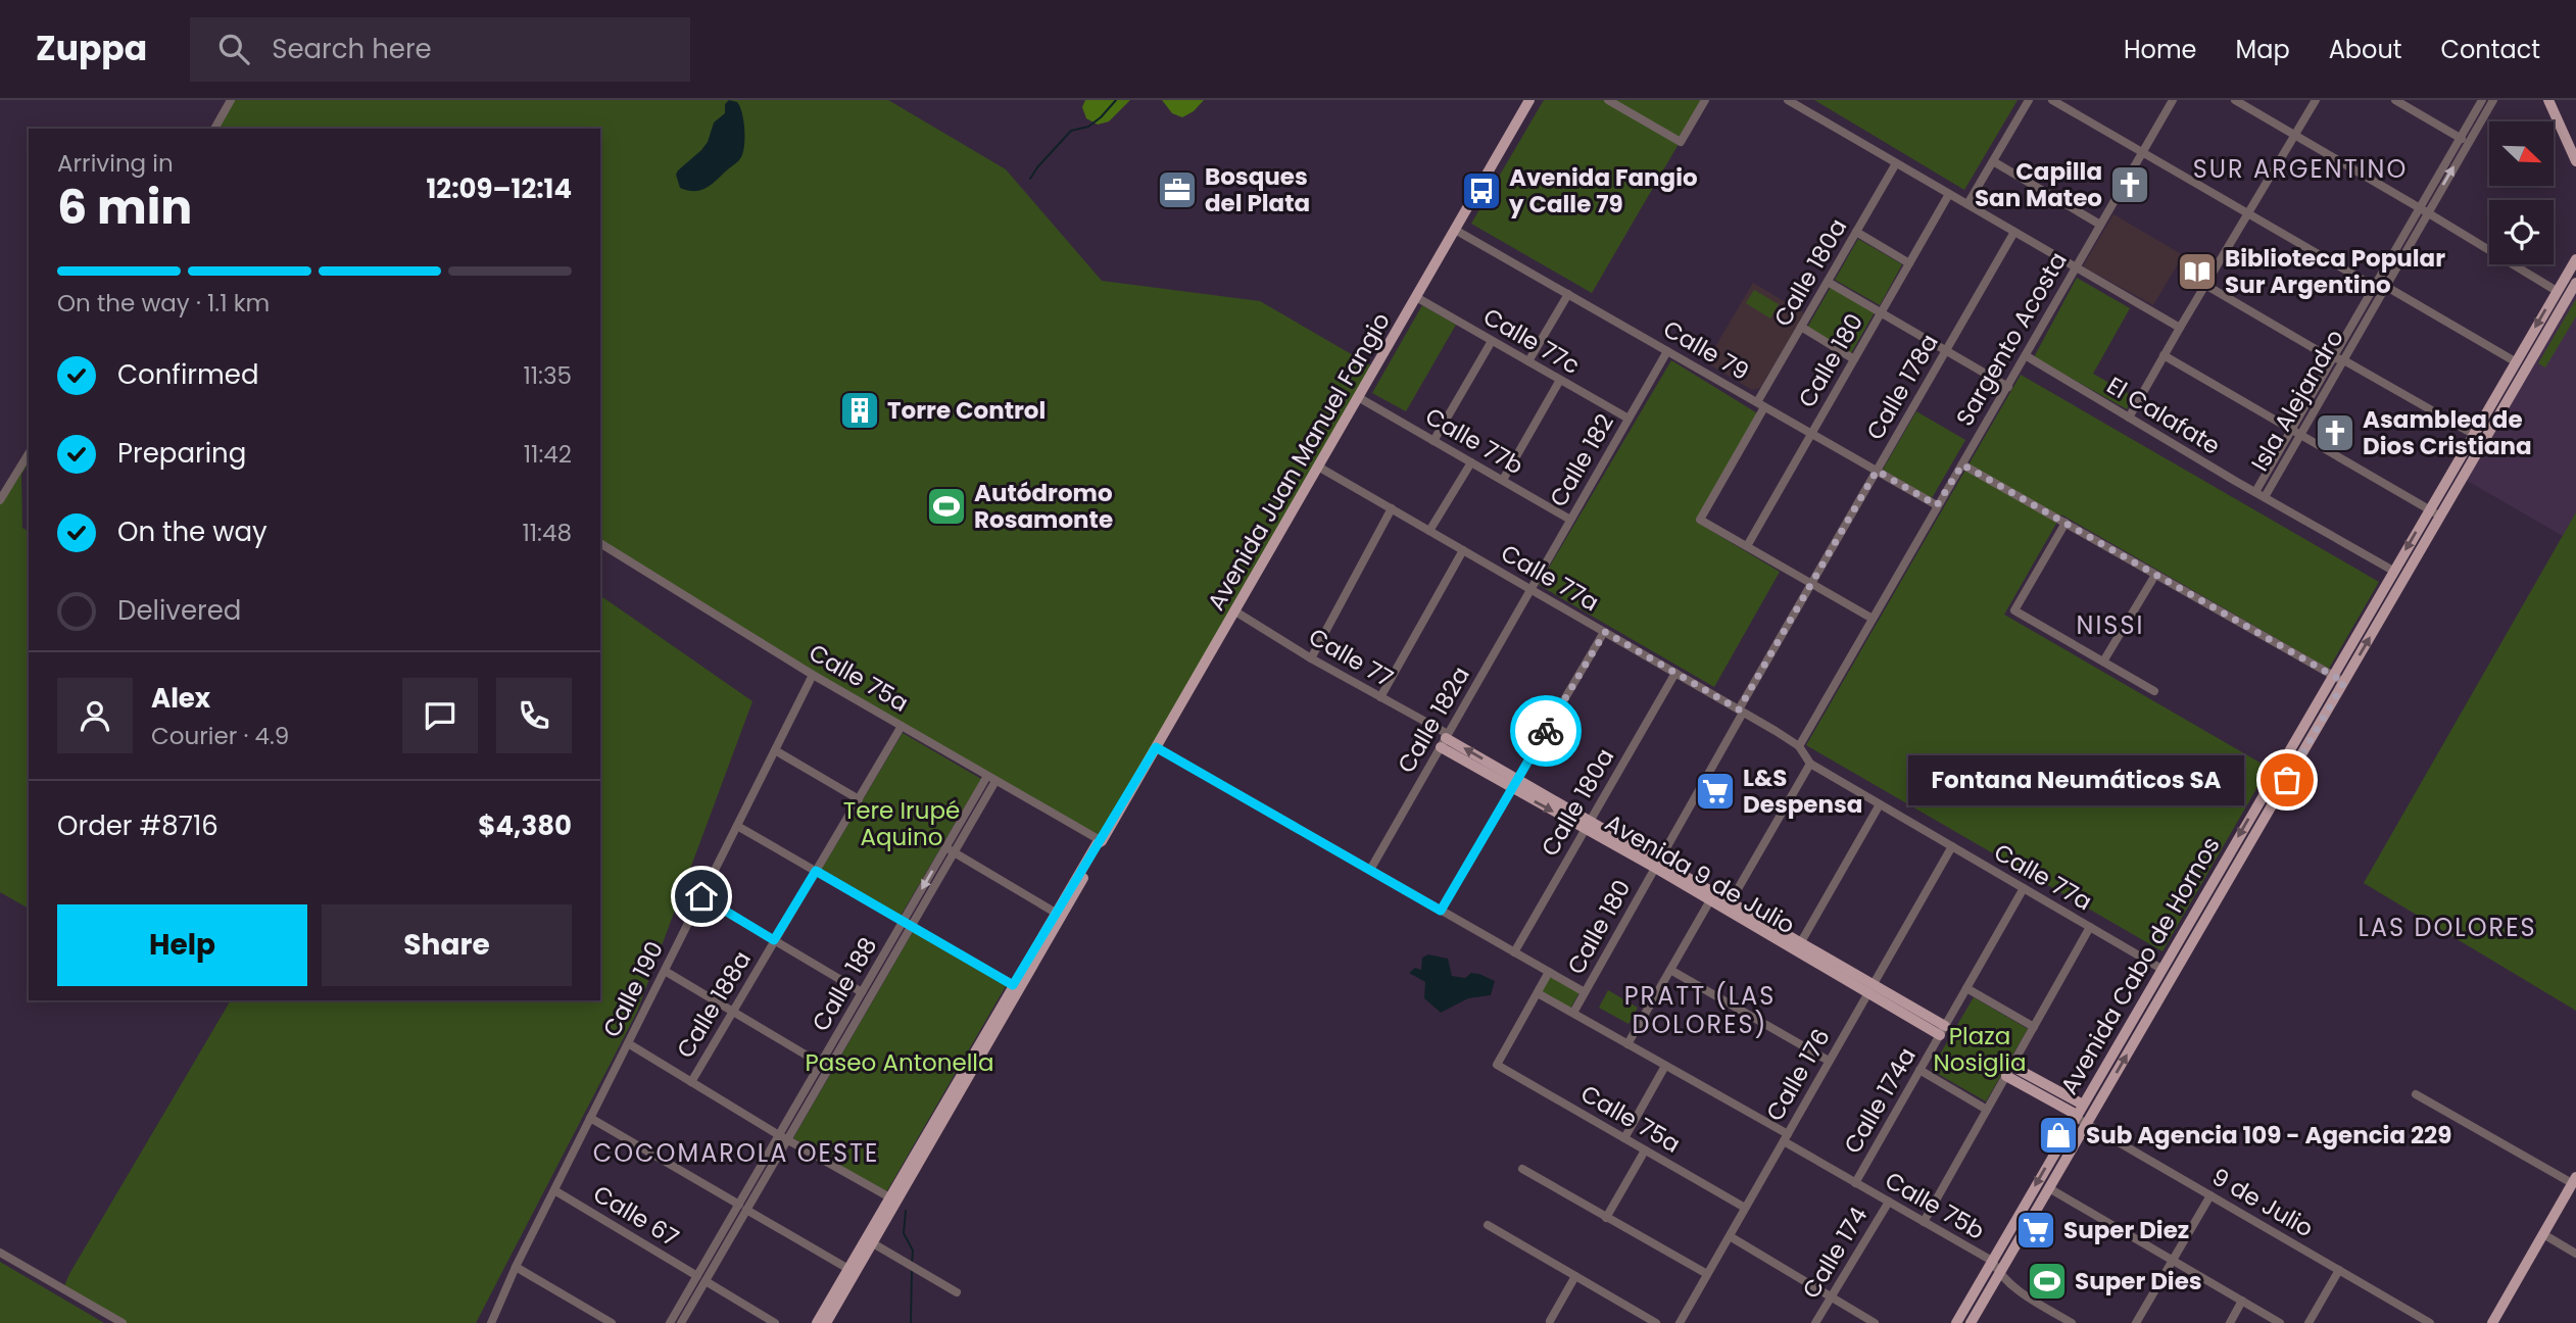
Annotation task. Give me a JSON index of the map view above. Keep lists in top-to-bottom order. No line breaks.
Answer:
{"streets":{"main road":["Avenida Juan Manuel Fangio","Avenida 9 de Julio","Avenida Cabo de Hornos"],"street":["Calle 180a","Sargento Acosta","Calle 77c","Calle 79","Calle 180","Calle 178a","Isla Alejandro","El Calafate","Calle 77b","Calle 182","Calle 77a","Calle 77","Calle 75a","Calle 182a","Calle 188","Calle 190","Calle 188a","Calle 176","Calle 174a","9 de Julio","Calle 75b","Calle 67","Calle 174"]},"crossings":[["Calle 180a","Calle 79"],["Calle 180a","Calle 180"],["Calle 180a","Calle 77a"],["Calle 180a","Avenida 9 de Julio"],["Sargento Acosta","Calle 79"],["Sargento Acosta","El Calafate"],["Sargento Acosta","Calle 77a"],["Calle 77c","Calle 182"],["Calle 77c","Avenida Juan Manuel Fangio"],["Calle 79","Calle 180"],["Calle 79","Calle 178a"],["Calle 79","Calle 182"],["Calle 79","Avenida Juan Manuel Fangio"],["Calle 180","Calle 178a"],["Calle 180","Calle 77a"],["Calle 180","Calle 75a"],["Calle 180","Avenida 9 de Julio"],["Calle 180","Calle 75b"],["Calle 178a","Calle 77a"],["Isla Alejandro","El Calafate"],["El Calafate","Avenida Cabo de Hornos"],["Calle 77b","Calle 182"],["Calle 77b","Avenida Juan Manuel Fangio"],["Calle 182","Calle 77a"],["Calle 182","Calle 182a"],["Avenida Juan Manuel Fangio","Calle 77a"],["Avenida Juan Manuel Fangio","Calle 77"],["Avenida Juan Manuel Fangio","Calle 75a"],["Calle 77a","Calle 182a"],["Calle 77a","Avenida Cabo de Hornos"],["Calle 77a","Calle 176"],["Calle 77a","Calle 174a"],["Calle 77","Calle 182a"],["Calle 77","Avenida 9 de Julio"],["Calle 75a","Calle 188"],["Calle 75a","Calle 190"],["Calle 75a","Calle 188a"],["Calle 75a","Calle 176"],["Calle 182a","Avenida 9 de Julio"],["Avenida 9 de Julio","Calle 176"],["Avenida 9 de Julio","Calle 174a"],["Avenida Cabo de Hornos","9 de Julio"],["Avenida Cabo de Hornos","Calle 75b"],["Calle 188","Calle 67"],["Calle 190","Calle 67"],["Calle 176","Calle 75b"],["Calle 174a","Calle 75b"],["Calle 75b","Calle 174"]],"districts":["SUR ARGENTINO","NISSI","LAS DOLORES","PRATT (LAS DOLORES)","COCOMAROLA OESTE"],"parks":["Tere Irupé Aquino","Plaza Nosiglia","Paseo Antonella"],"places":{"church":["Capilla San Mateo","Asamblea de Dios Cristiana"],"office":["Bosques del Plata"],"bus stop":["Avenida Fangio y Calle 79"],"library":["Biblioteca Popular Sur Argentino"],"building":["Torre Control"],"sports":["Autódromo Rosamonte","Super Dies"],"other":["Fontana Neumáticos SA"],"supermarket":["L&S Despensa","Super Diez"],"shop":["Sub Agencia 109 - Agencia 229"]},"north":"bottom right","page":{"header":"Zuppa","search":"Search here","nav":["Home","Map","About","Contact"],"heading":["6 min","Arriving in","12:09–12:14"],"panel":["Alex","Courier · 4.9","Order #8716","$4,380"],"bar":"On the way · 1.1 km","list":[["Confirmed","11:35"],["Preparing","11:42"],["On the way","11:48"],"Delivered"],"bubble":"Fontana Neumáticos SA","buttons":["Help","Share"]}}
